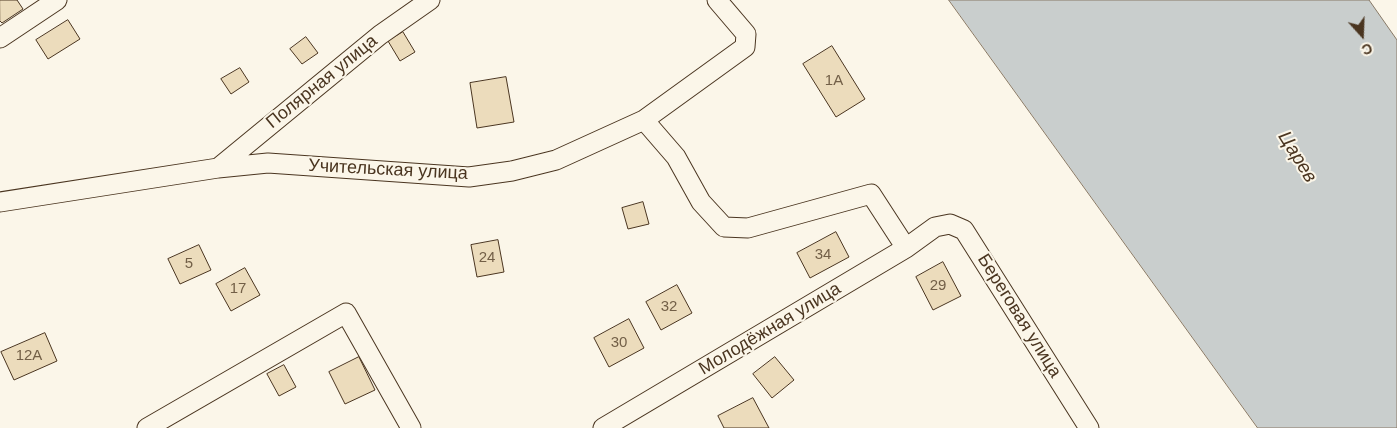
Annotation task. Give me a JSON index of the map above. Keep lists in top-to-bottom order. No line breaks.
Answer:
{"streets":{"street":["Полярная улица","Учительская улица","Береговая улица","Молодёжная улица"]},"crossings":[["Полярная улица","Учительская улица"],["Береговая улица","Молодёжная улица"]],"water":["Царев"],"house_numbers":["1А","34","24","5","29","17","32","30","12А"],"north":"bottom"}
